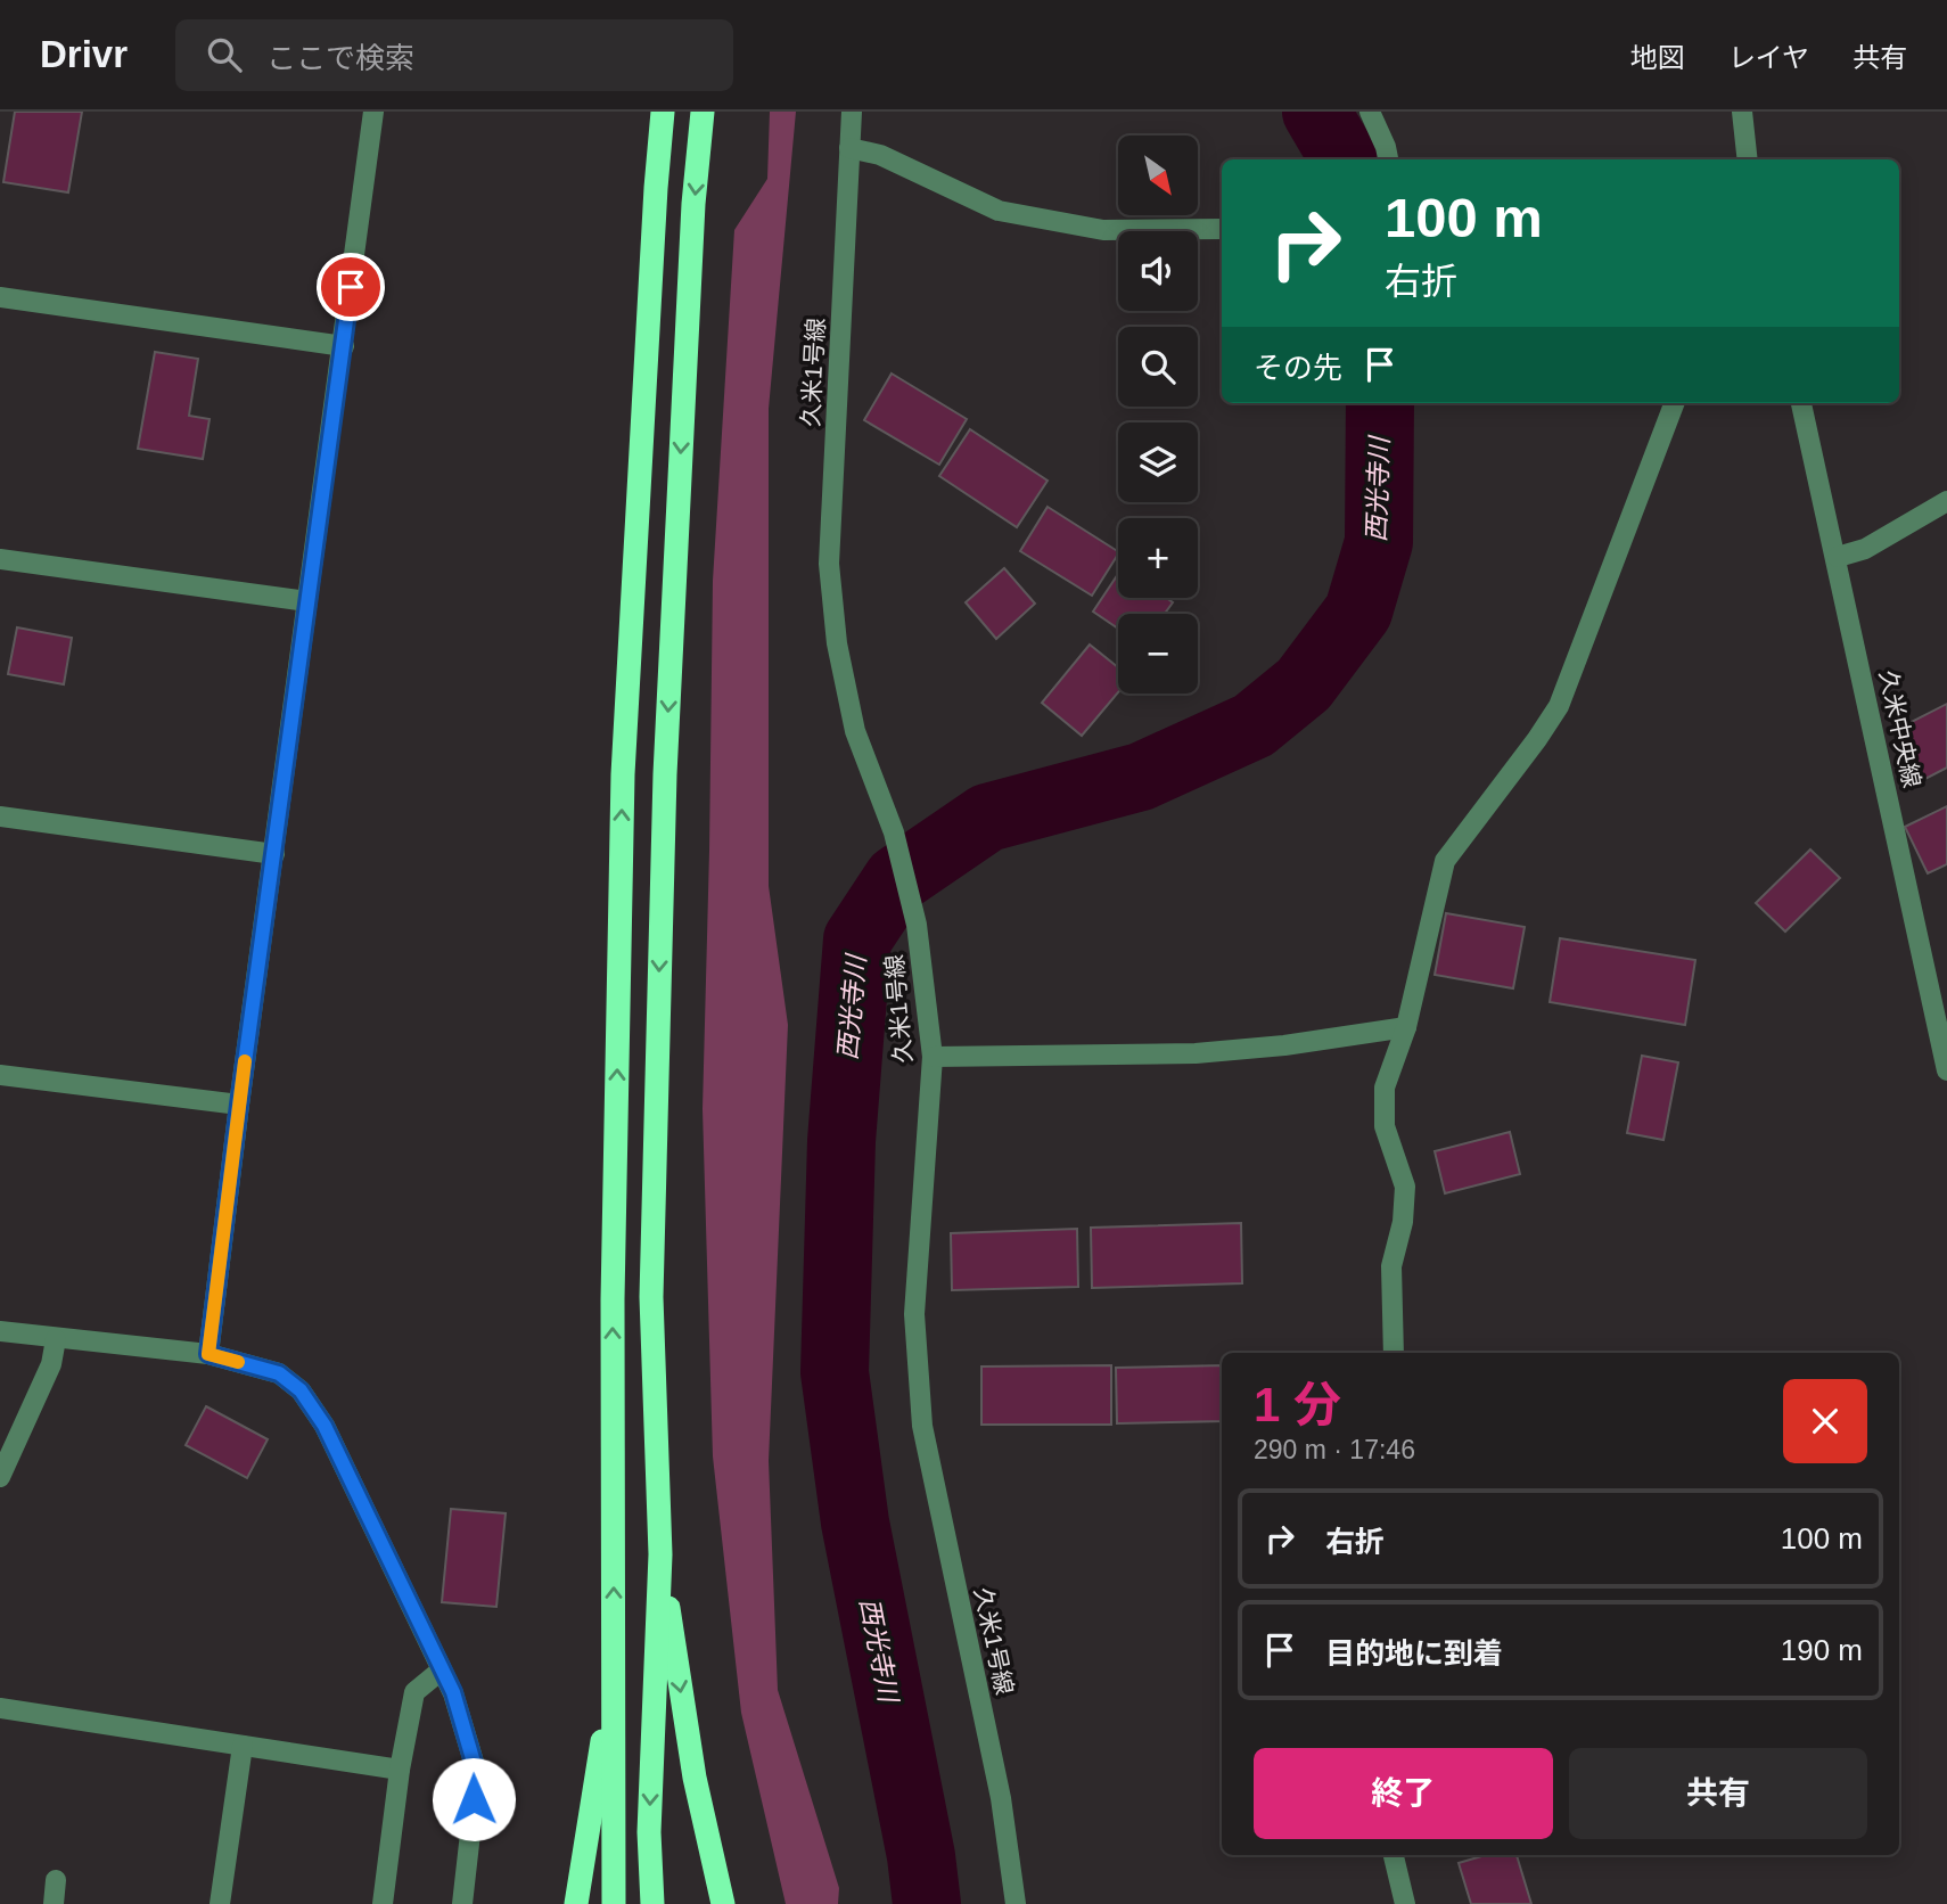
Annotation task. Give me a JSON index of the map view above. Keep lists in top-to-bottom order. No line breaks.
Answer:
{"streets":{"street":["久米1号線","久米中央線"]},"water":["西光寺川"],"north":"bottom right","page":{"header":"Drivr","search":"ここで検索","nav":["地図","レイヤ","共有"],"map_buttons":["+","−"],"turn":["100 m","右折"],"then":"その先","heading":["1 分","290 m · 17:46"],"list":[{"name":"右折","value":"100 m"},{"name":"目的地に到着","value":"190 m"}],"buttons":["終了","共有"]}}
